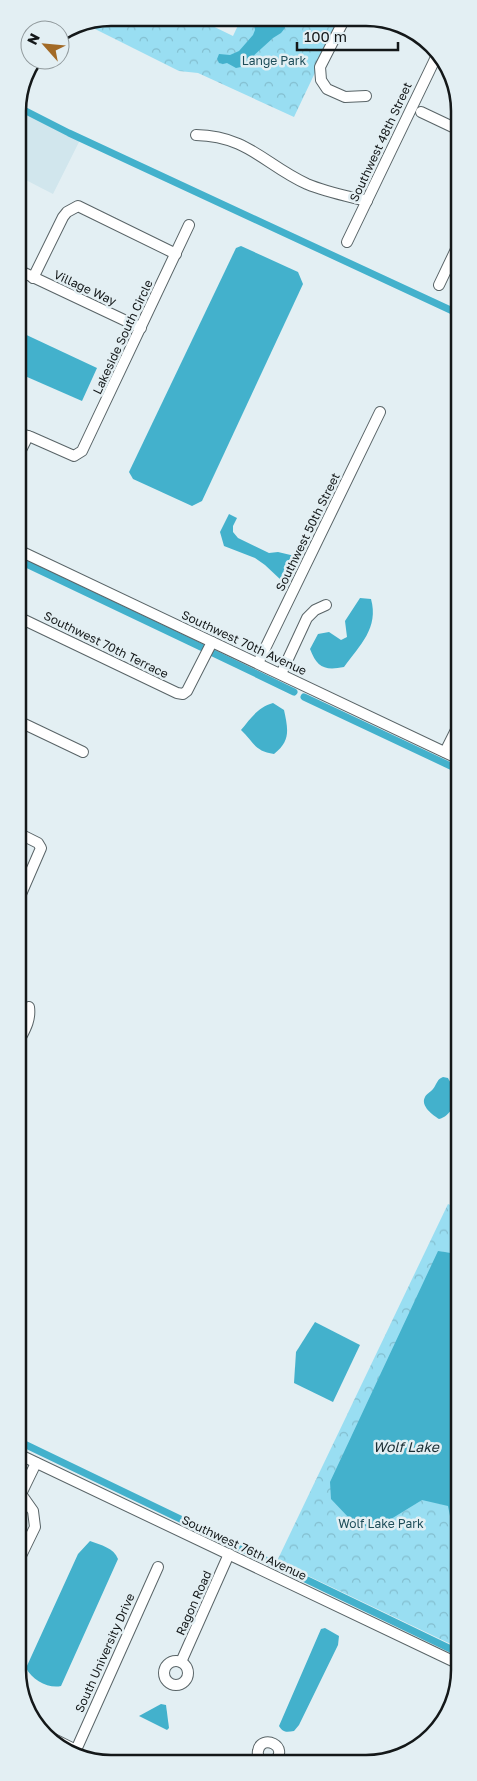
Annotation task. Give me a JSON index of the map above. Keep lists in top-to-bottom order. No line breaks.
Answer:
{"streets":{"street":["Southwest 48th Street","Village Way","Lakeside South Circle","Southwest 50th Street","Southwest 70th Avenue","Southwest 70th Terrace","Southwest 76th Avenue","Ragon Road","South University Drive"]},"crossings":[["Village Way","Lakeside South Circle"],["Southwest 50th Street","Southwest 70th Avenue"],["Southwest 70th Avenue","Southwest 70th Terrace"],["Southwest 76th Avenue","Ragon Road"]],"water":["Wolf Lake"],"parks":["Lange Park","Wolf Lake Park"],"scale_bar":"100 m","north":"top left"}
